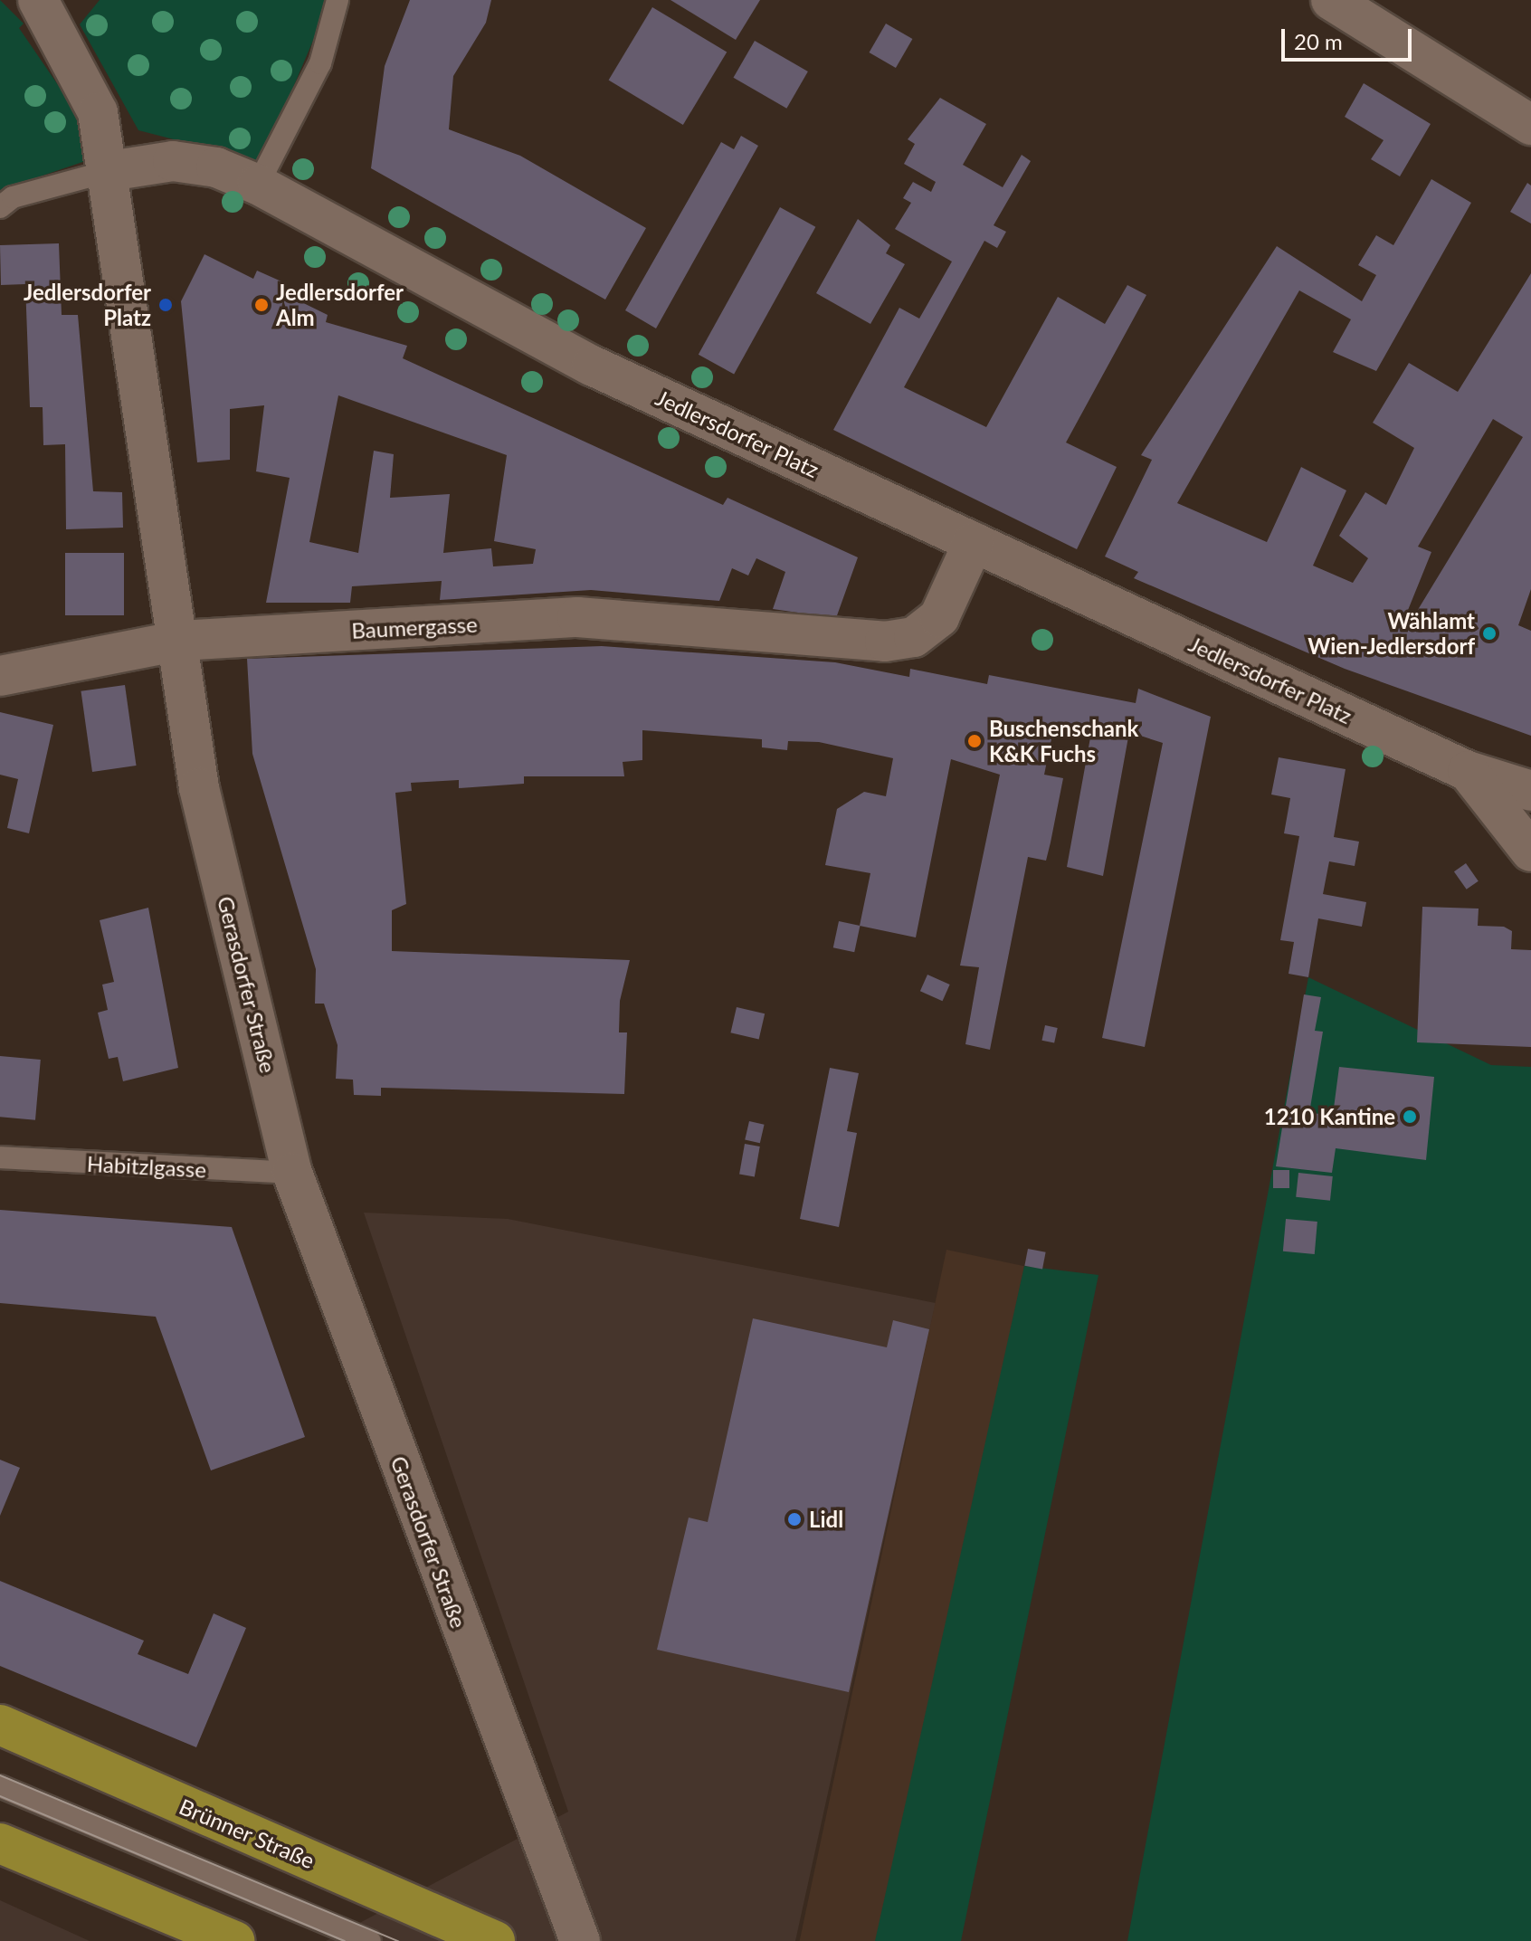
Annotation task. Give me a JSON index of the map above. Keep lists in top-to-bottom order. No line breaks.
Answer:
{"streets":{"main road":["Brünner Straße"],"street":["Jedlersdorfer Platz","Baumergasse","Gerasdorfer Straße"],"lane":["Habitzlgasse"]},"crossings":[["Jedlersdorfer Platz","Baumergasse"],["Jedlersdorfer Platz","Gerasdorfer Straße"],["Baumergasse","Gerasdorfer Straße"],["Gerasdorfer Straße","Habitzlgasse"]],"places":["Jedlersdorfer Platz","Jedlersdorfer Alm","Wählamt Wien-Jedlersdorf","Buschenschank K&K Fuchs","1210 Kantine","Lidl"],"scale_bar":"20 m"}
